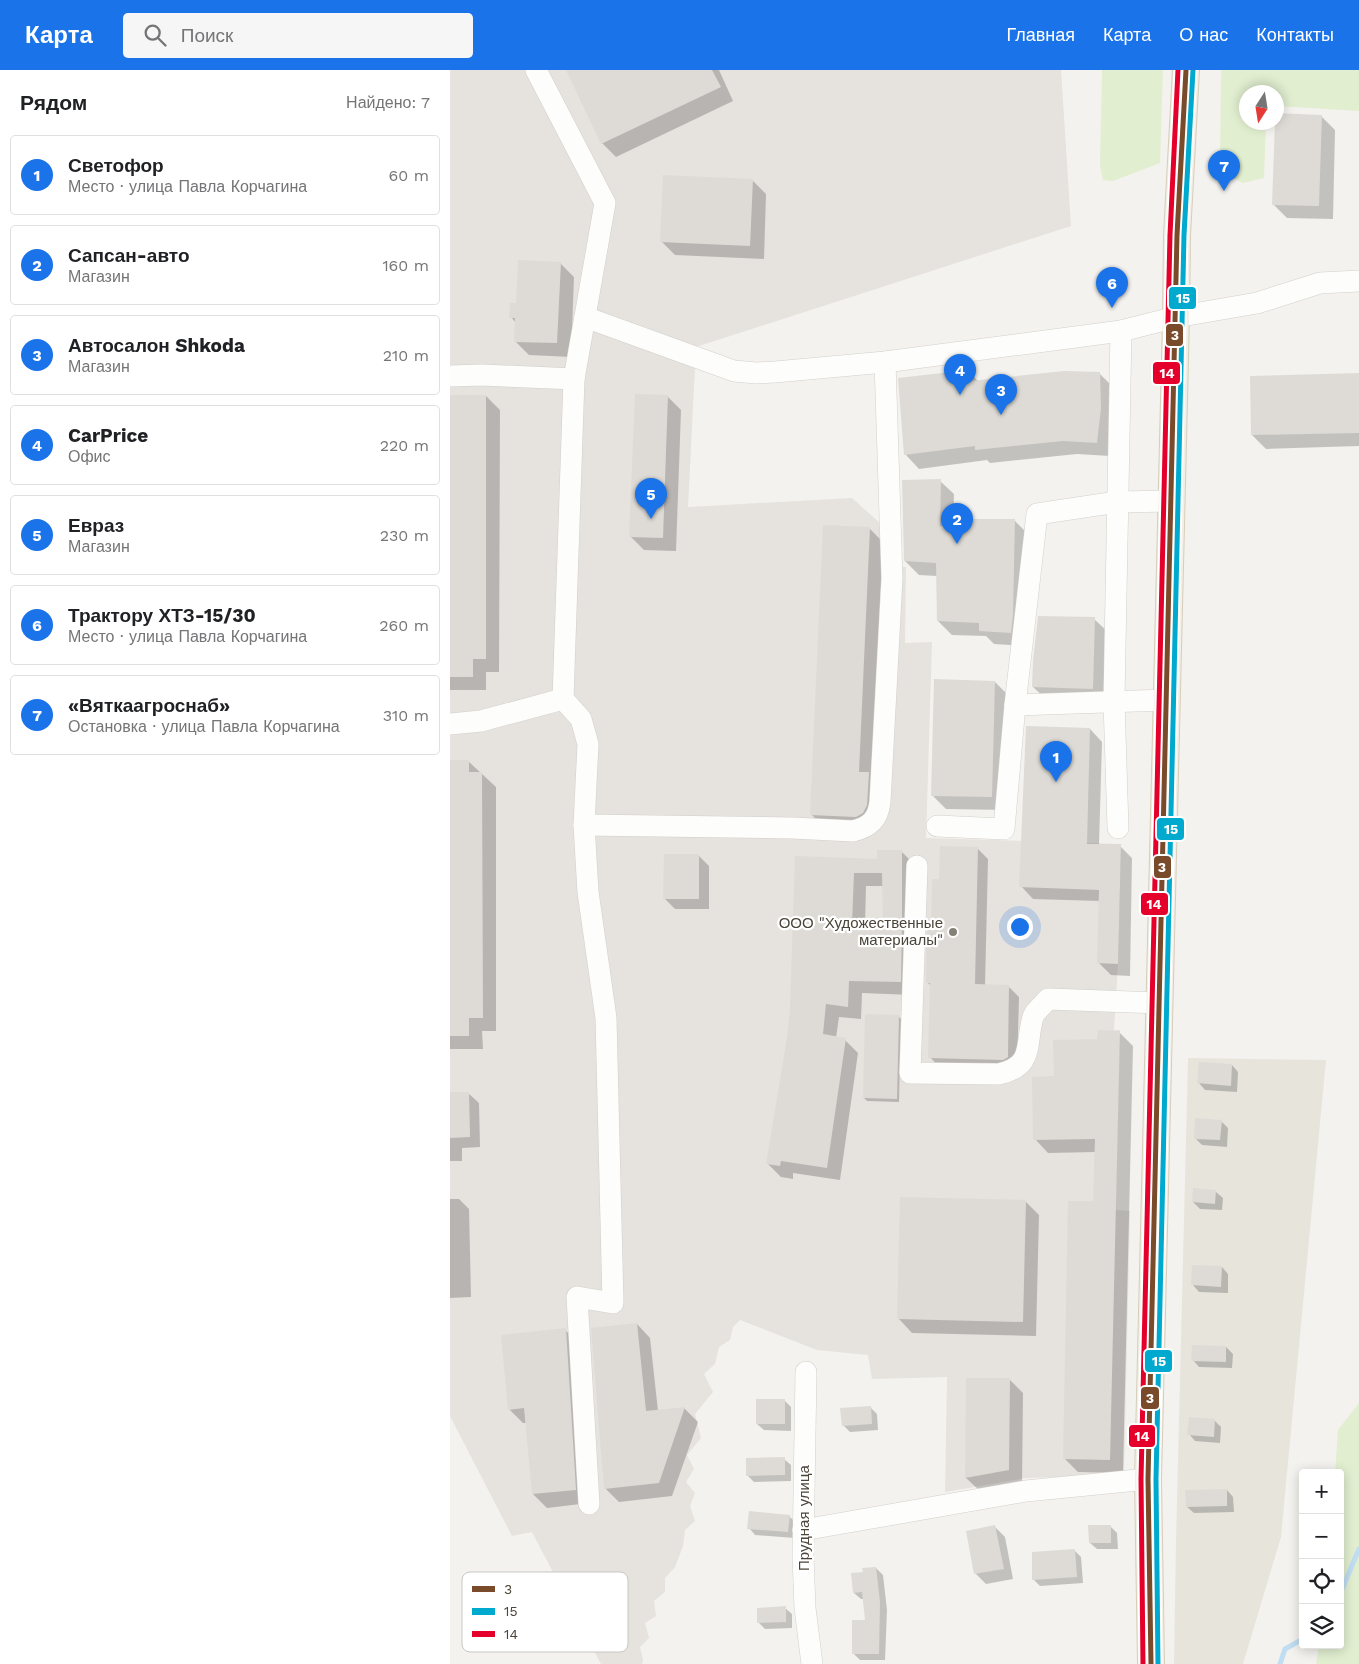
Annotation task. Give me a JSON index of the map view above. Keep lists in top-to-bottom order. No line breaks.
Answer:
{"streets":{"street":["Прудная улица"]},"places":["ООО \"Художественные материалы\""],"lines":["transit line 3","transit line 15","transit line 14"],"legend":["3","15","14"],"north":"bottom","page":{"header":"Карта","search":"Поиск","nav":["Главная","Карта","О нас","Контакты"],"heading":["Рядом","Найдено: 7"],"list":[{"mark":"1","name":"Светофор","note":"Место · улица Павла Корчагина","value":"60 m"},{"mark":"2","name":"Сапсан-авто","note":"Магазин","value":"160 m"},{"mark":"3","name":"Автосалон Shkoda","note":"Магазин","value":"210 m"},{"mark":"4","name":"CarPrice","note":"Офис","value":"220 m"},{"mark":"5","name":"Евраз","note":"Магазин","value":"230 m"},{"mark":"6","name":"Трактору ХТЗ-15/30","note":"Место · улица Павла Корчагина","value":"260 m"},{"mark":"7","name":"«Вяткаагроснаб»","note":"Остановка · улица Павла Корчагина","value":"310 m"}],"pins":["7","6","4","3","5","2","1"],"map_buttons":["+","−"]}}
